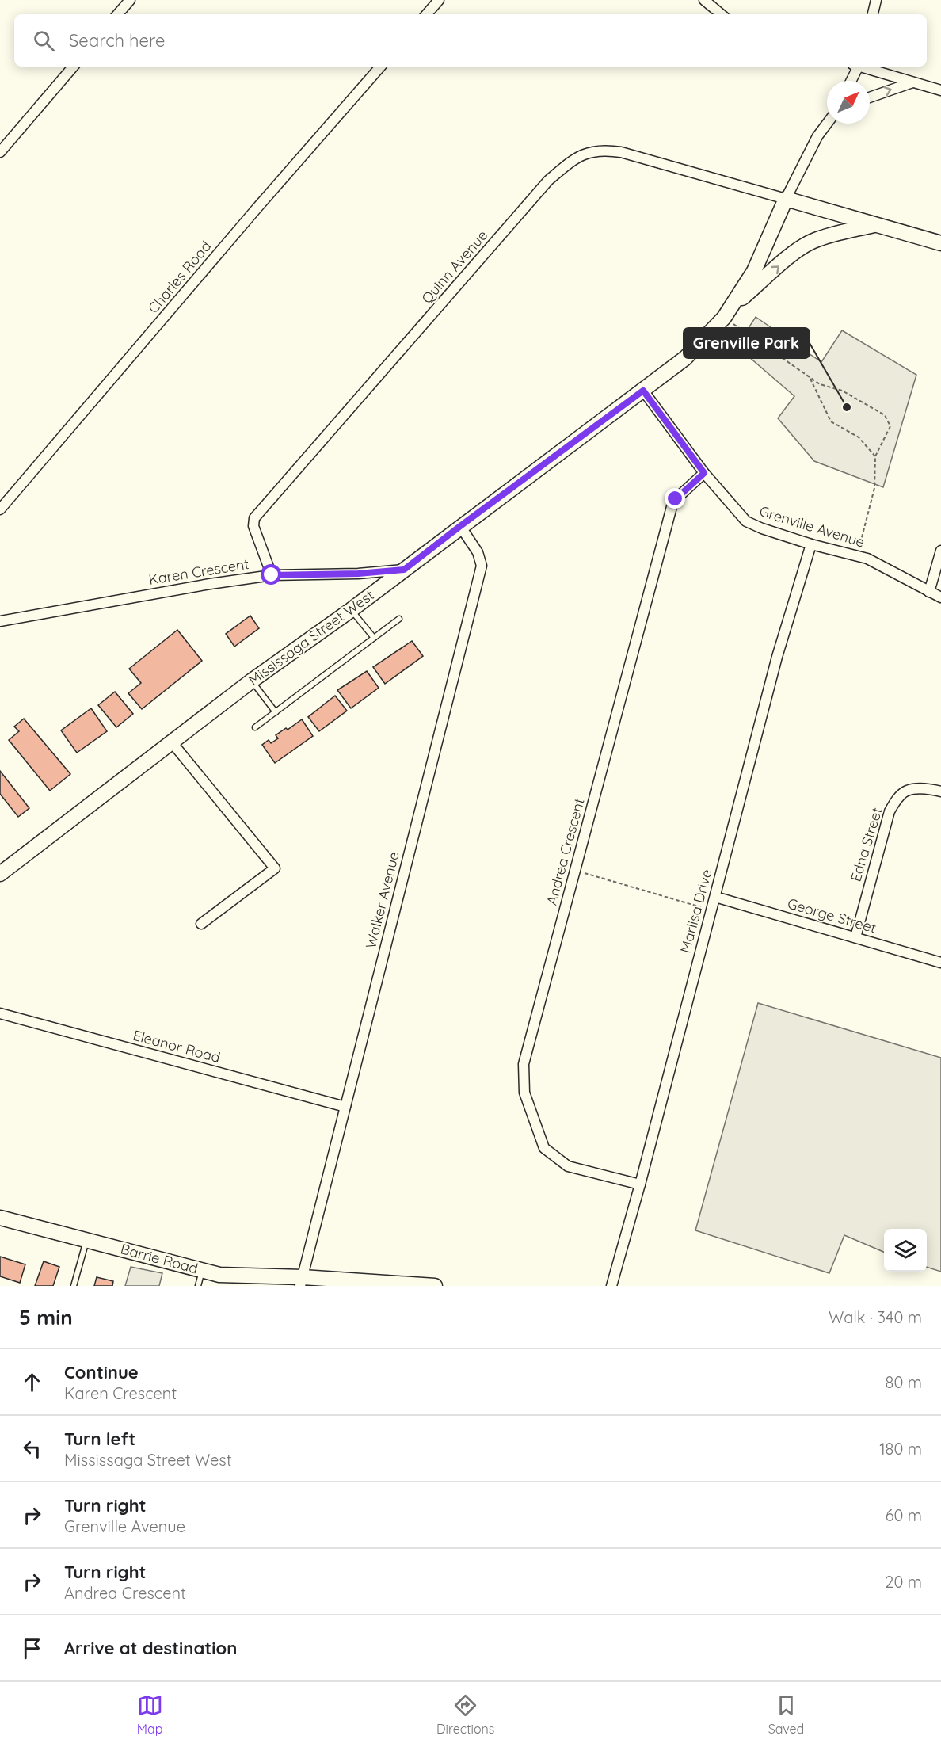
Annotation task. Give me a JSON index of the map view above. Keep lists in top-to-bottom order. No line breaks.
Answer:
{"streets":{"street":["Quinn Avenue","Charles Road","Grenville Avenue","Karen Crescent","Mississaga Street West","Edna Street","Andrea Crescent","Walker Avenue","Marlisa Drive","George Street","Eleanor Road","Barrie Road"]},"crossings":[["Quinn Avenue","Karen Crescent"],["Quinn Avenue","Mississaga Street West"],["Grenville Avenue","Mississaga Street West"],["Grenville Avenue","Andrea Crescent"],["Grenville Avenue","Marlisa Drive"],["Karen Crescent","Mississaga Street West"],["Mississaga Street West","Walker Avenue"],["Edna Street","George Street"],["Andrea Crescent","Marlisa Drive"],["Walker Avenue","Eleanor Road"],["Walker Avenue","Barrie Road"],["Marlisa Drive","George Street"]],"places":["Grenville Park"],"north":"top right","page":{"search":"Search here","heading":["5 min","Walk · 340 m"],"list":[["Continue","Karen Crescent","80 m"],["Turn left","Mississaga Street West","180 m"],["Turn right","Grenville Avenue","60 m"],["Turn right","Andrea Crescent","20 m"],"Arrive at destination"],"nav":["Map","Directions","Saved"]}}
